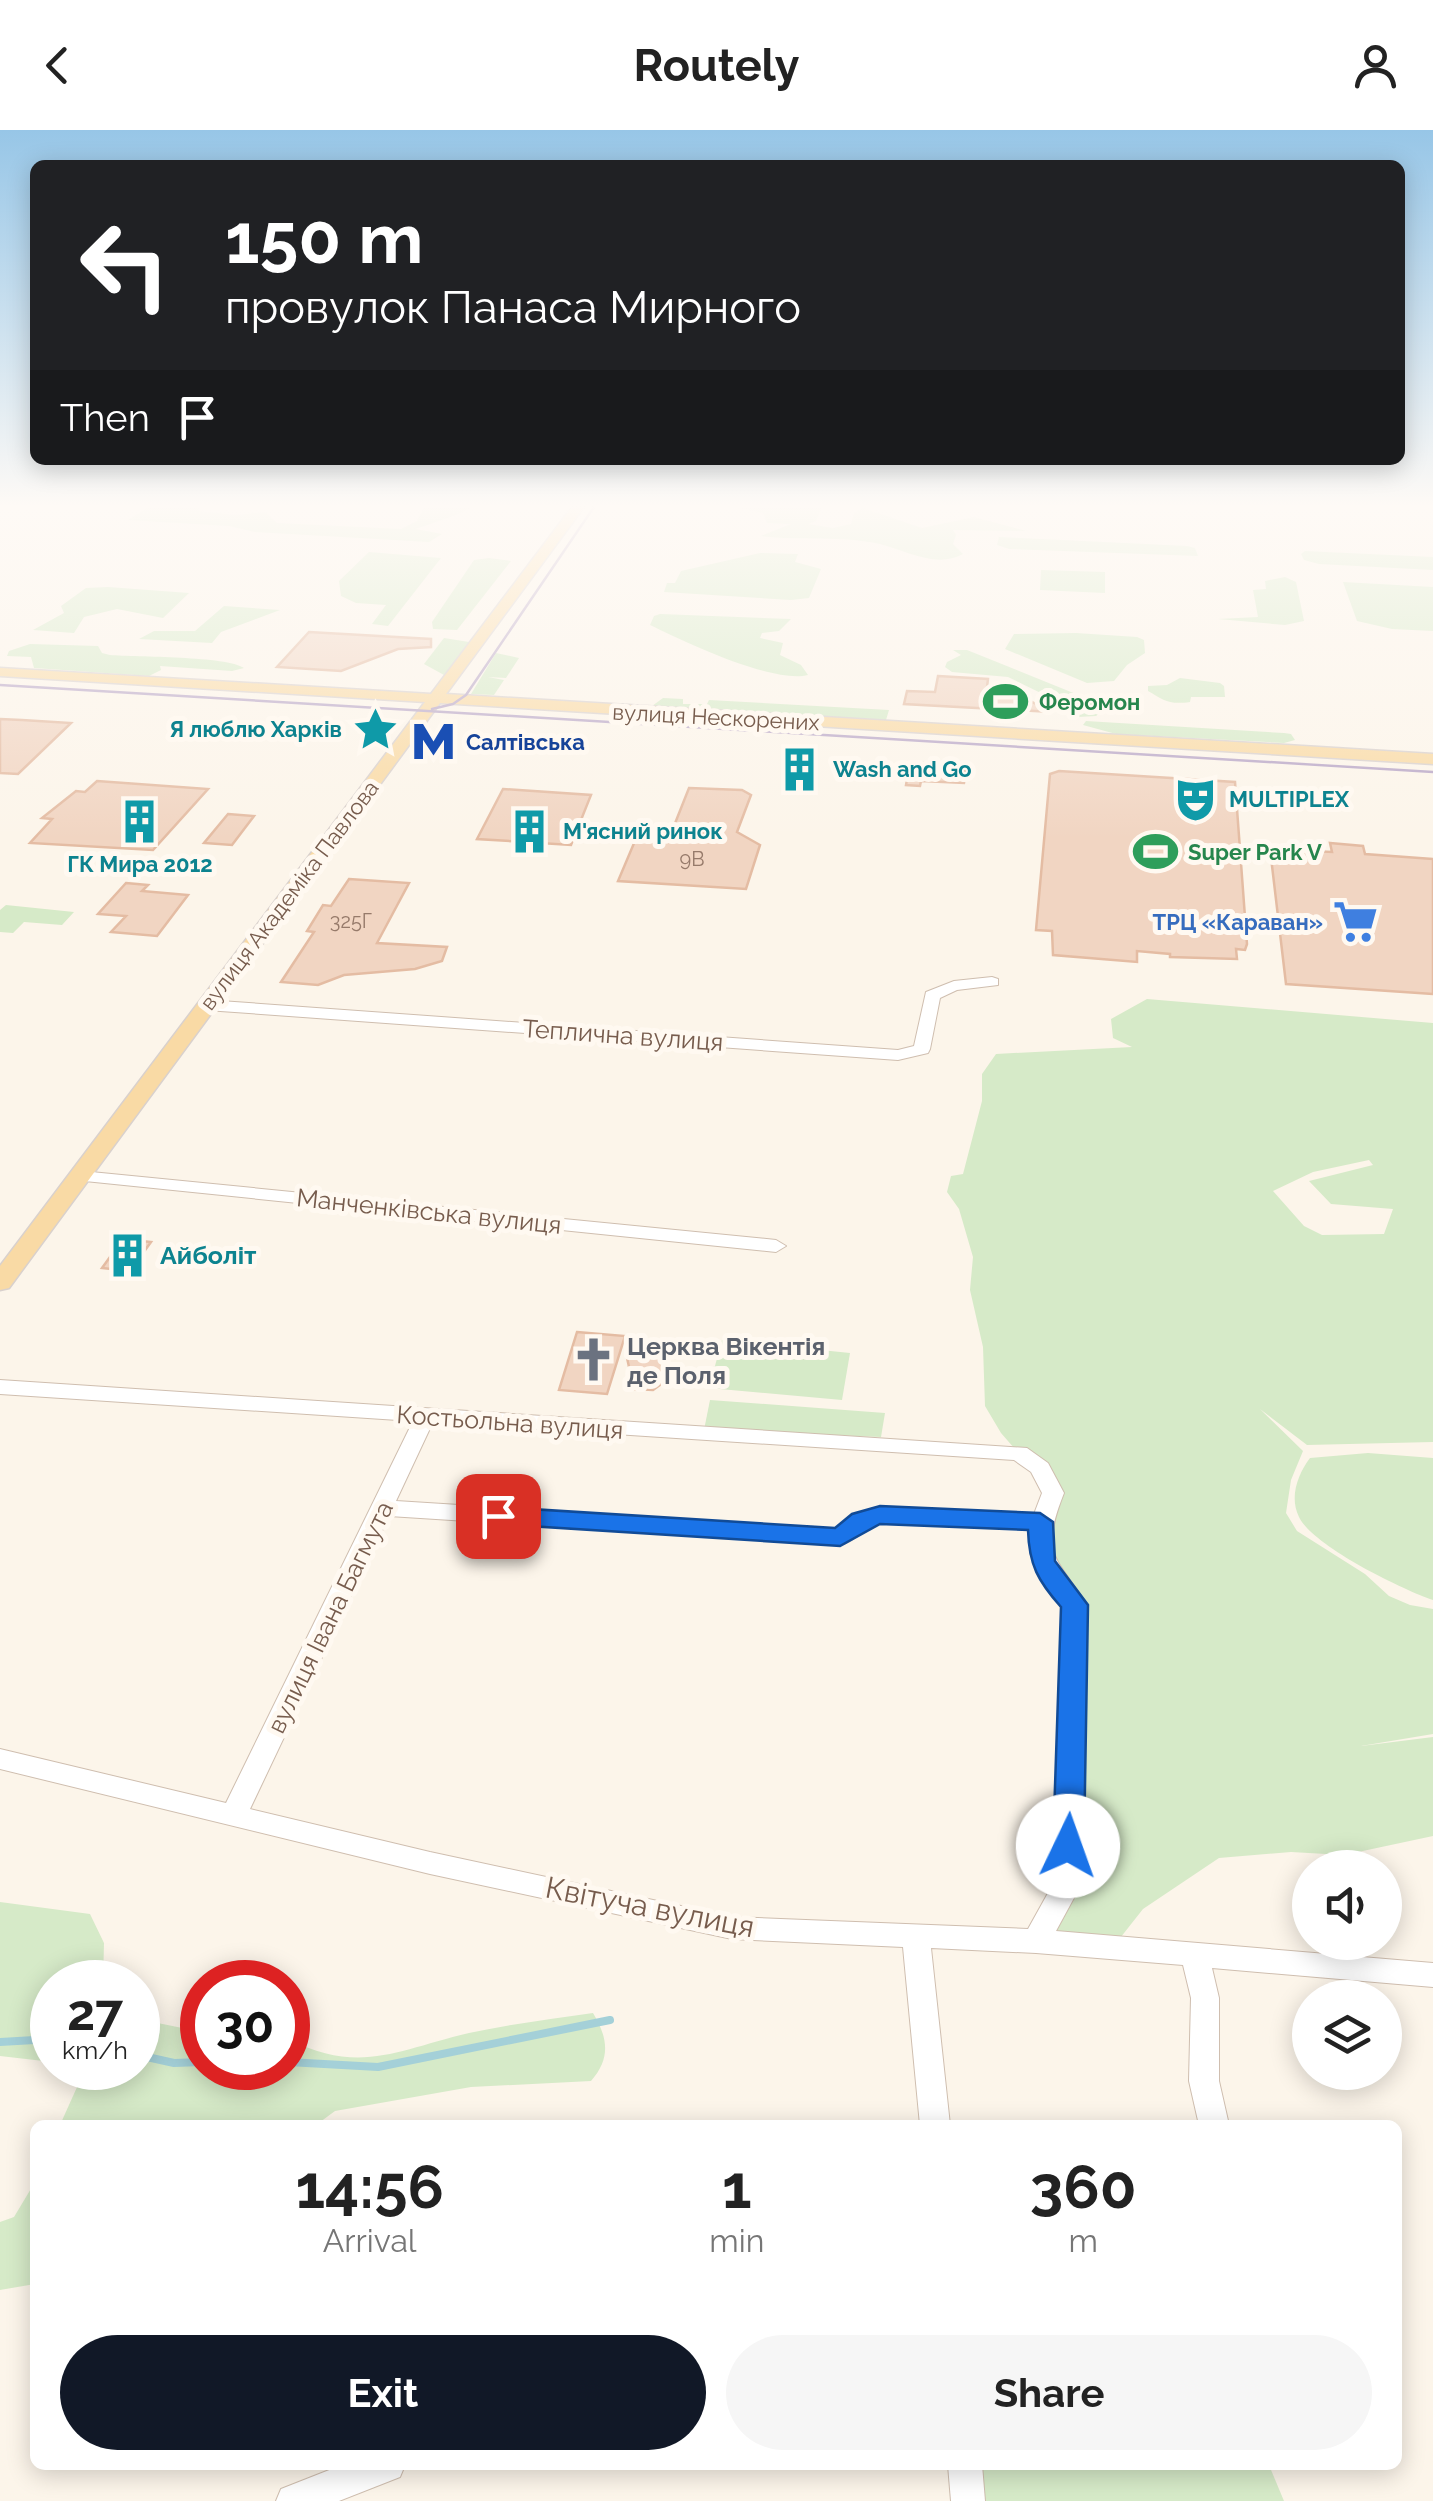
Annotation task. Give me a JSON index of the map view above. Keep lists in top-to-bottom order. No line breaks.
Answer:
{"streets":{"main road":["вулиця Нескорених","вулиця Академіка Павлова"],"street":["Теплична вулиця","Манченківська вулиця","Костьольна вулиця","вулиця Івана Багмута","Квітуча вулиця"]},"crossings":[["вулиця Нескорених","вулиця Академіка Павлова"],["вулиця Академіка Павлова","Теплична вулиця"],["вулиця Академіка Павлова","Манченківська вулиця"],["Костьольна вулиця","вулиця Івана Багмута"],["вулиця Івана Багмута","Квітуча вулиця"]],"places":{"sports":["Феромон","Super Park V"],"place":["Я люблю Харків"],"metro station":["Салтівська"],"building":["Wash and Go","ГК Мира 2012","М'ясний ринок","Айболіт"],"theatre":["MULTIPLEX"],"supermarket":["ТРЦ «Караван»"],"church":["Церква Вікентія де Поля"]},"house_numbers":["9В","325Г"],"page":{"header":"Routely","turn":["150 m","провулок Панаса Мирного"],"then":"Then","speed":"27 km/h","limit":"30","eta":["14:56","Arrival","1","min","360","m"],"buttons":["Exit","Share"]}}
